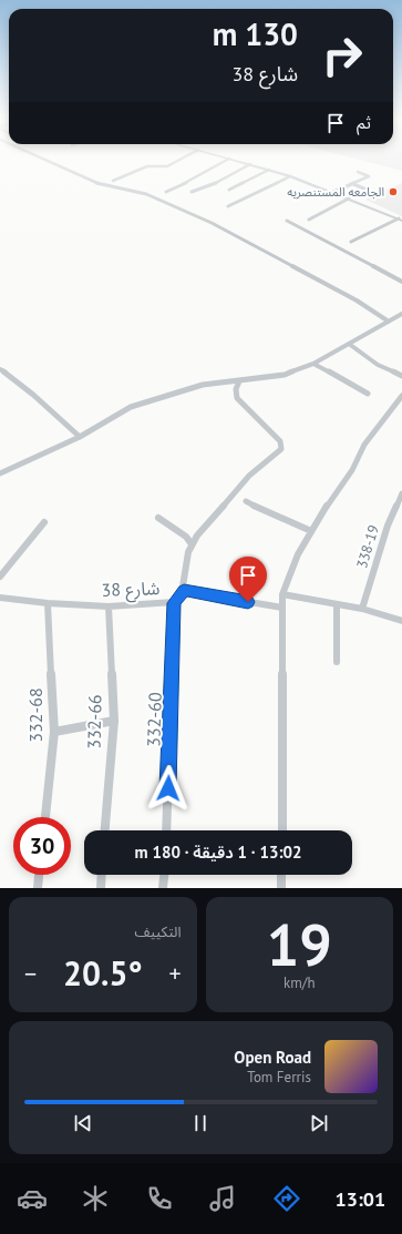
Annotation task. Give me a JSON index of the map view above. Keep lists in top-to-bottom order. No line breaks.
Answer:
{"streets":{"street":["338-19","شارع 38","332-68","332-60","332-66"]},"crossings":[["شارع 38","332-68"],["شارع 38","332-60"],["شارع 38","332-66"]],"places":["الجامعه المستنصريه"],"page":{"turn":["130 m","شارع 38"],"then":"ثم","limit":"30","trip":"13:02 · 1 دقيقة · 180 m","tile":[["19","km/h"],"التكييف"],"heat":["−","20.5°","+"],"song":["Open Road","Tom Ferris"],"tabs":"13:01"}}
